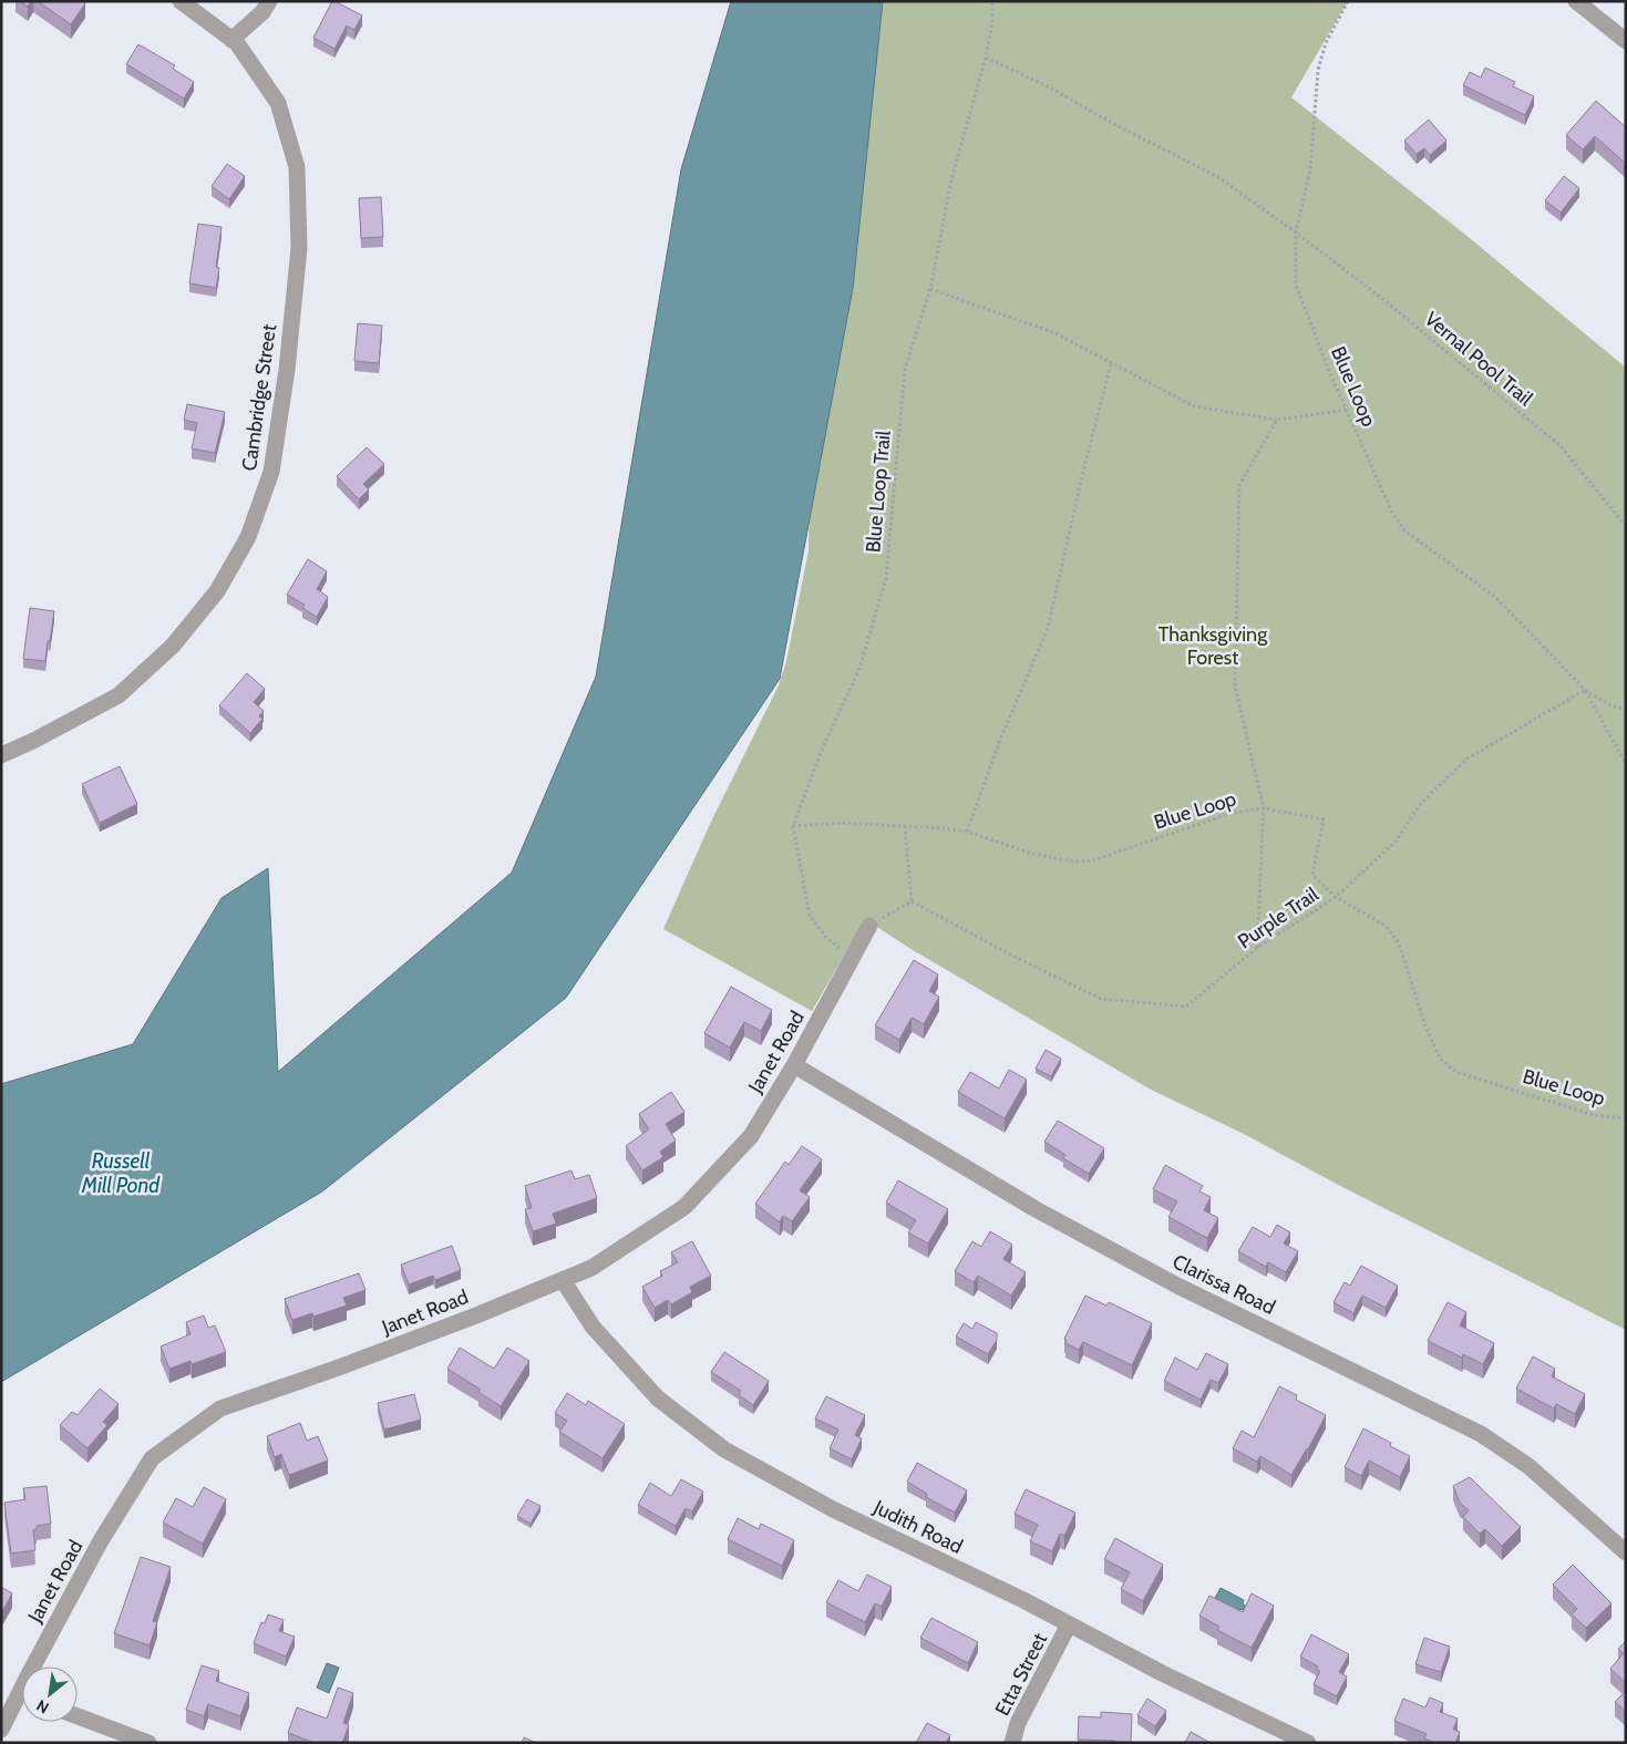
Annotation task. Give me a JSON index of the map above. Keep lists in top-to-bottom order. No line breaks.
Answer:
{"streets":{"street":["Cambridge Street","Janet Road","Clarissa Road","Judith Road","Etta Street"],"path":["Vernal Pool Trail","Blue Loop","Blue Loop Trail","Purple Trail"]},"crossings":[["Vernal Pool Trail","Blue Loop"],["Vernal Pool Trail","Blue Loop Trail"],["Blue Loop","Blue Loop Trail"],["Blue Loop","Purple Trail"],["Janet Road","Clarissa Road"],["Janet Road","Judith Road"],["Judith Road","Etta Street"]],"water":["Russell Mill Pond"],"parks":["Thanksgiving Forest"],"north":"bottom left"}
